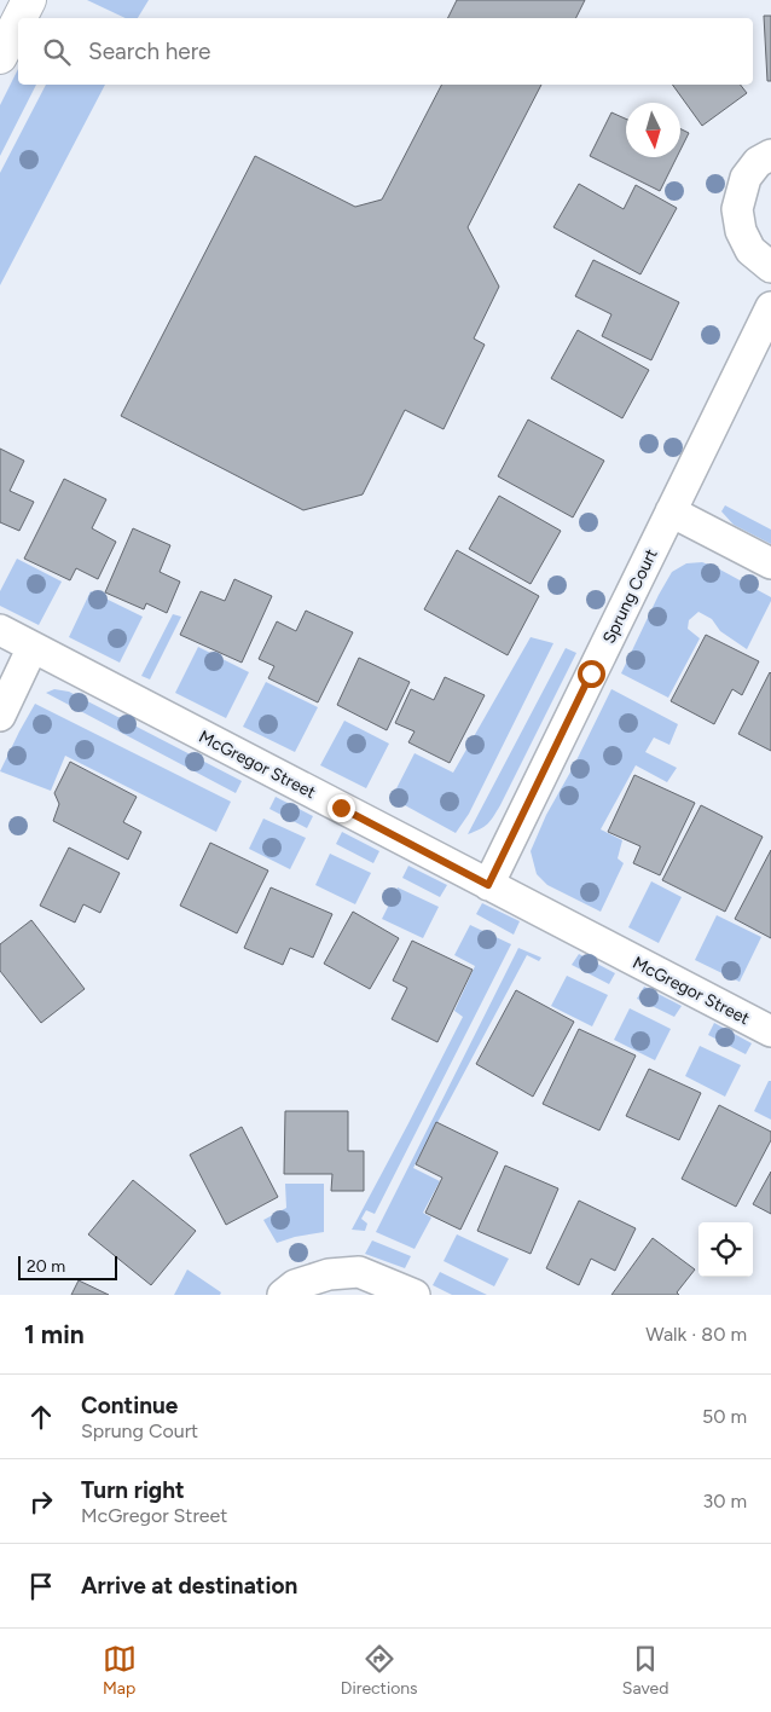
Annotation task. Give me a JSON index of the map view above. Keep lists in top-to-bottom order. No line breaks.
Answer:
{"streets":{"street":["Sprung Court","McGregor Street"]},"crossings":[["Sprung Court","McGregor Street"]],"scale_bar":"20 m","north":"bottom","page":{"search":"Search here","scale":"20 m","heading":["1 min","Walk · 80 m"],"list":[["Continue","Sprung Court","50 m"],["Turn right","McGregor Street","30 m"],"Arrive at destination"],"nav":["Map","Directions","Saved"]}}
